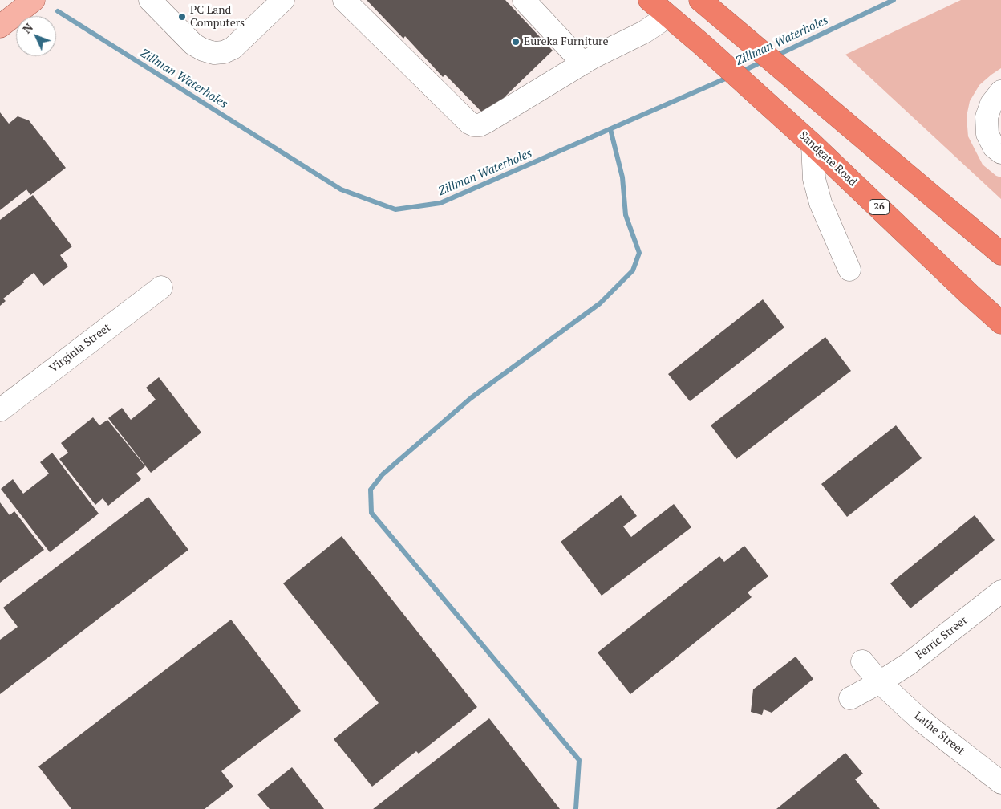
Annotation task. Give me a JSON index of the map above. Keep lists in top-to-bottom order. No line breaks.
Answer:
{"streets":{"highway":["Sandgate Road","26"],"street":["Virginia Street","Ferric Street","Lathe Street"]},"crossings":[["Ferric Street","Lathe Street"]],"water":["Zillman Waterholes"],"places":["PC Land Computers","Eureka Furniture"],"north":"top left"}
